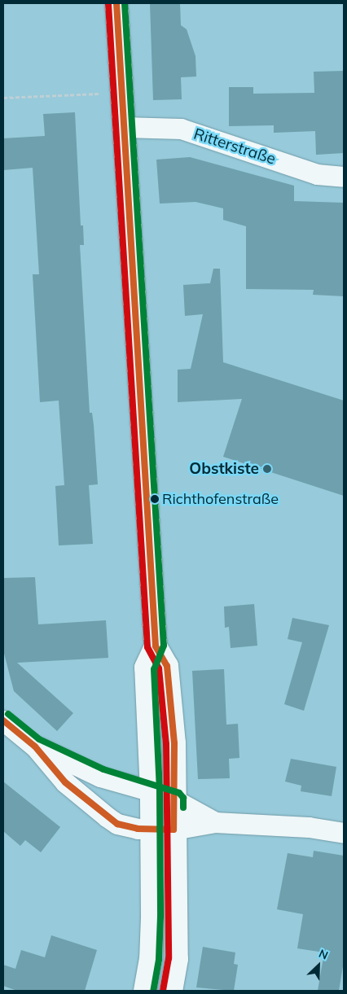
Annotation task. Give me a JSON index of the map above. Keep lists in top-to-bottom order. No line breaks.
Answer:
{"streets":{"street":["Ritterstraße"]},"places":["Obstkiste","Richthofenstraße"],"north":"top right"}
